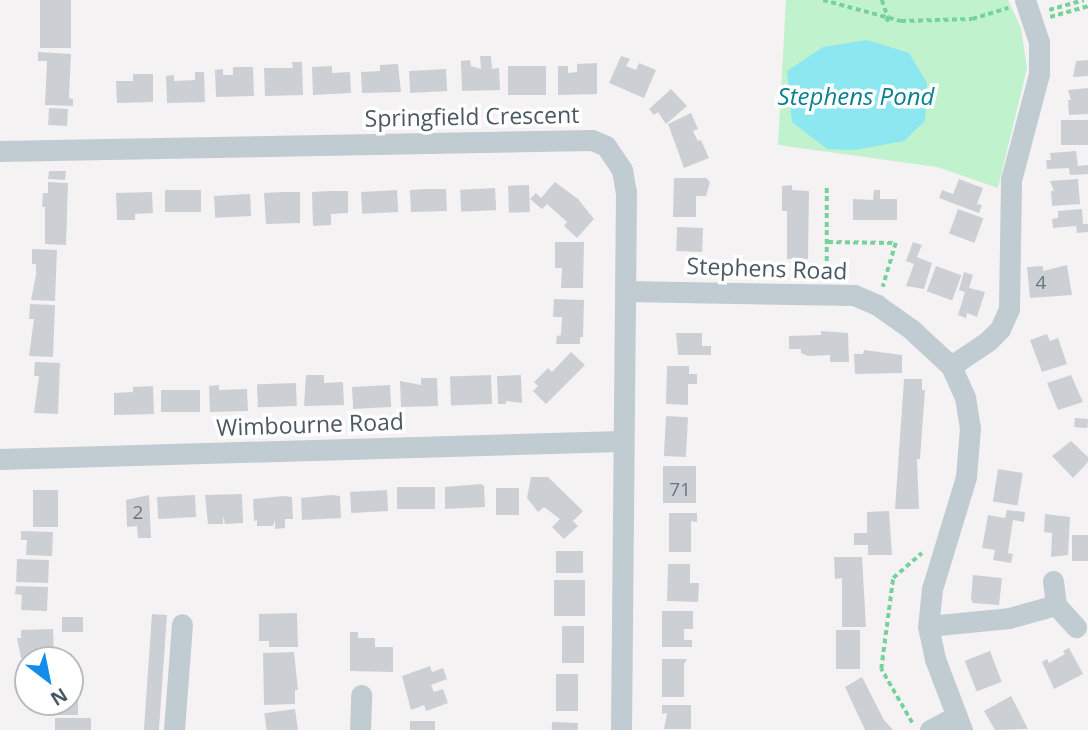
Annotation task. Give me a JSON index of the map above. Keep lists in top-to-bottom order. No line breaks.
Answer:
{"streets":{"street":["Springfield Crescent","Stephens Road","Wimbourne Road"]},"crossings":[["Springfield Crescent","Stephens Road"],["Springfield Crescent","Wimbourne Road"]],"water":["Stephens Pond"],"house_numbers":["4","71","2"],"north":"bottom right"}
